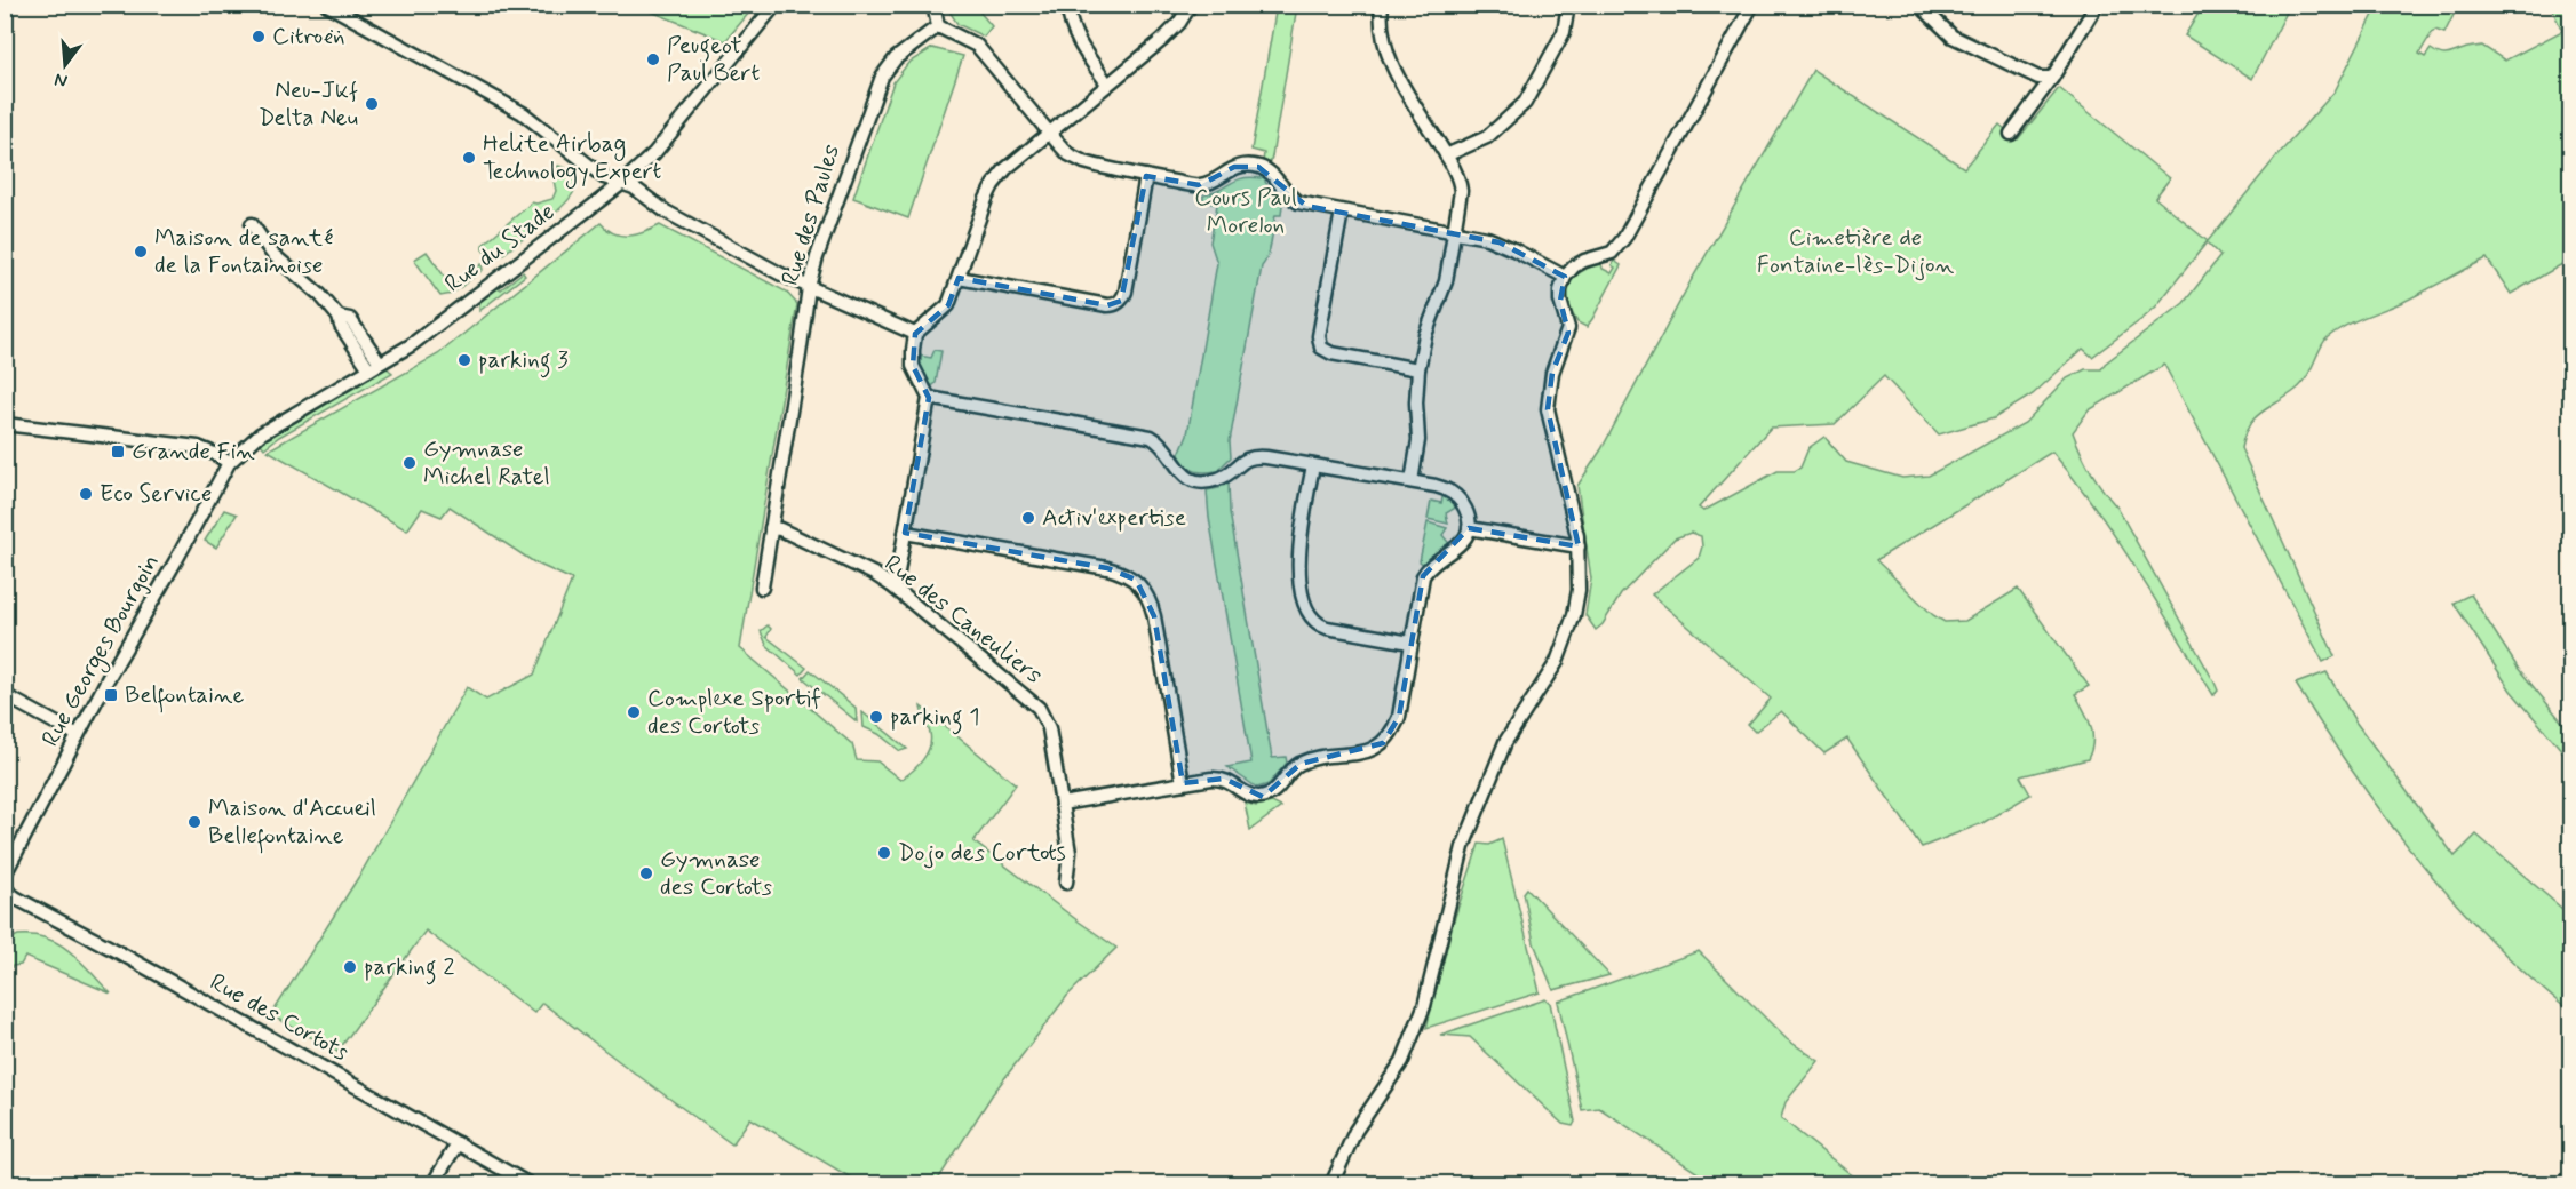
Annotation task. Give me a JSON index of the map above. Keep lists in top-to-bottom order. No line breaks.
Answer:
{"streets":{"street":["Rue des Paules","Rue du Stade","Rue des Caneuliers","Rue Georges Bourgoin","Rue des Cortots"]},"crossings":[["Rue des Paules","Rue des Caneuliers"],["Rue du Stade","Rue Georges Bourgoin"]],"parks":["Cours Paul Morelon","Cimetière de Fontaine-lès-Dijon"],"places":{"other":["Citroën","Peugeot Paul Bert","Neu-Jkf Delta Neu","Helite Airbag Technology Expert","Maison de santé de la Fontainoise","parking 3","Gymnase Michel Ratel","Eco Service","Activ'expertise","Complexe Sportif des Cortots","parking 1","Maison d'Accueil Bellefontaine","Dojo des Cortots","Gymnase des Cortots","parking 2"],"transit":["Grande Fin","Belfontaine"]},"north":"bottom"}
